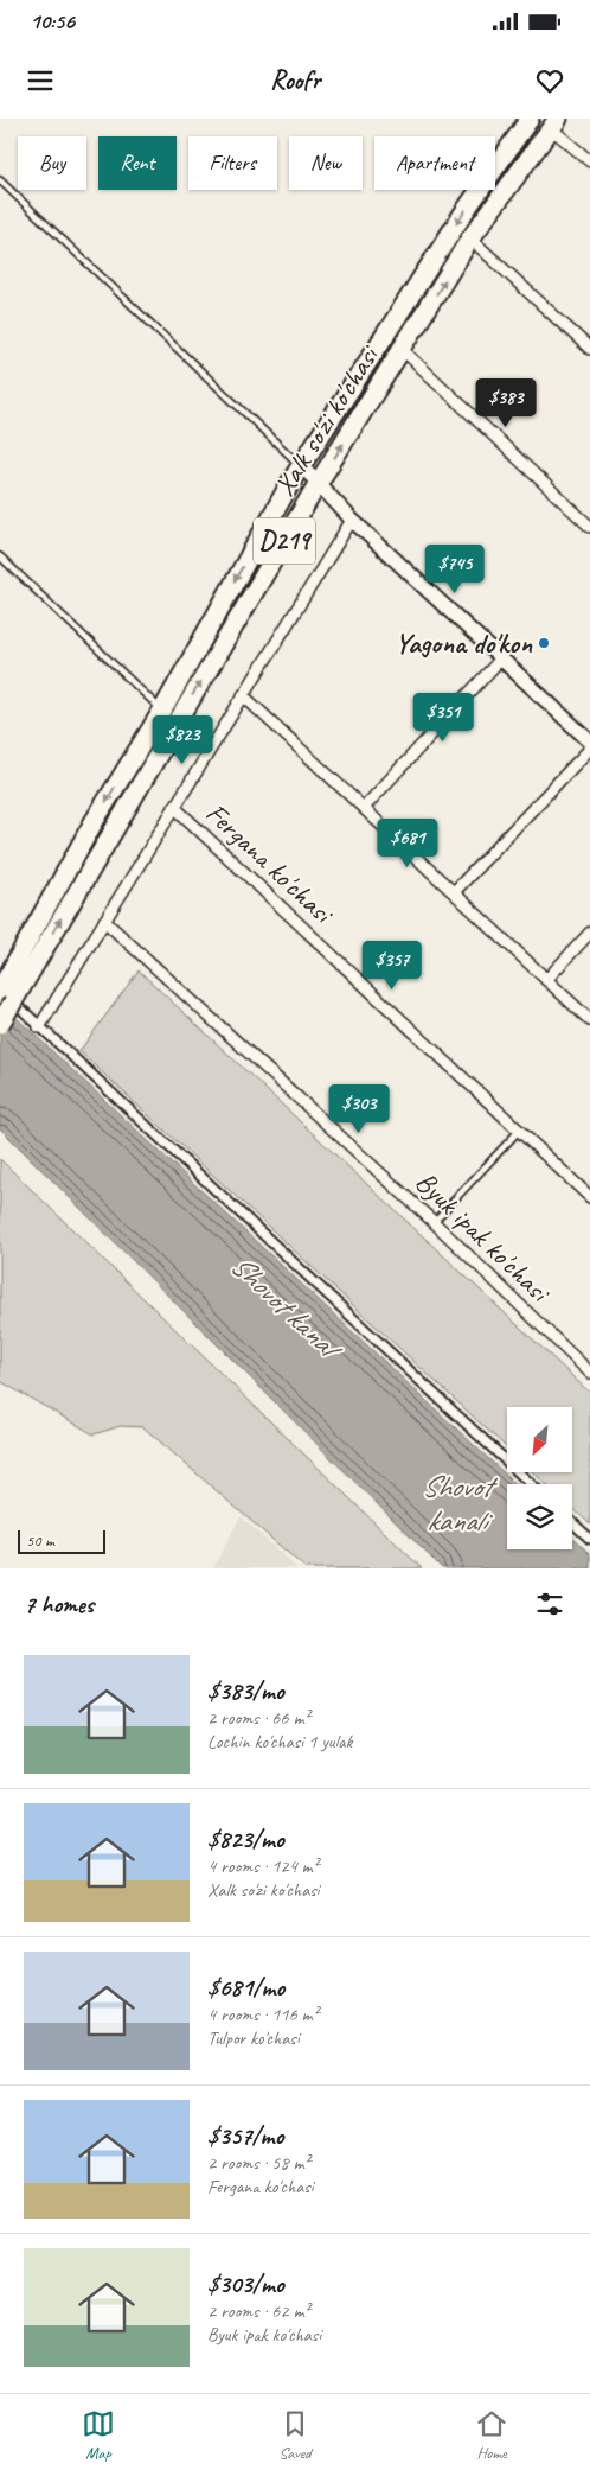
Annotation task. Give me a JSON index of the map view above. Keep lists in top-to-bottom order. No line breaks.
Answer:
{"streets":{"main road":["Xalk so'zi ko'chasi","D219"],"street":["Fergana ko'chasi","Byuk ipak ko'chasi"]},"crossings":[["Xalk so'zi ko'chasi","D219"]],"water":["Shovot kanal","Shovot kanali"],"places":["Yagona do'kon"],"scale_bar":"50 m","north":"bottom left","page":{"status":"10:56","header":"Roofr","chip":["Buy","Rent","Filters","New","Apartment"],"price":["$383","$745","$351","$823","$681","$357","$303"],"scale":"50 m","heading":"7 homes","list":[{"name":"$383/mo","note":"2 rooms · 66 m² · Lochin ko'chasi 1 yulak"},{"name":"$823/mo","note":"4 rooms · 124 m² · Xalk so'zi ko'chasi"},{"name":"$681/mo","note":"4 rooms · 116 m² · Tulpor ko'chasi"},{"name":"$357/mo","note":"2 rooms · 58 m² · Fergana ko'chasi"},{"name":"$303/mo","note":"2 rooms · 62 m² · Byuk ipak ko'chasi"}],"tabs":["Map","Saved","Home"]}}
